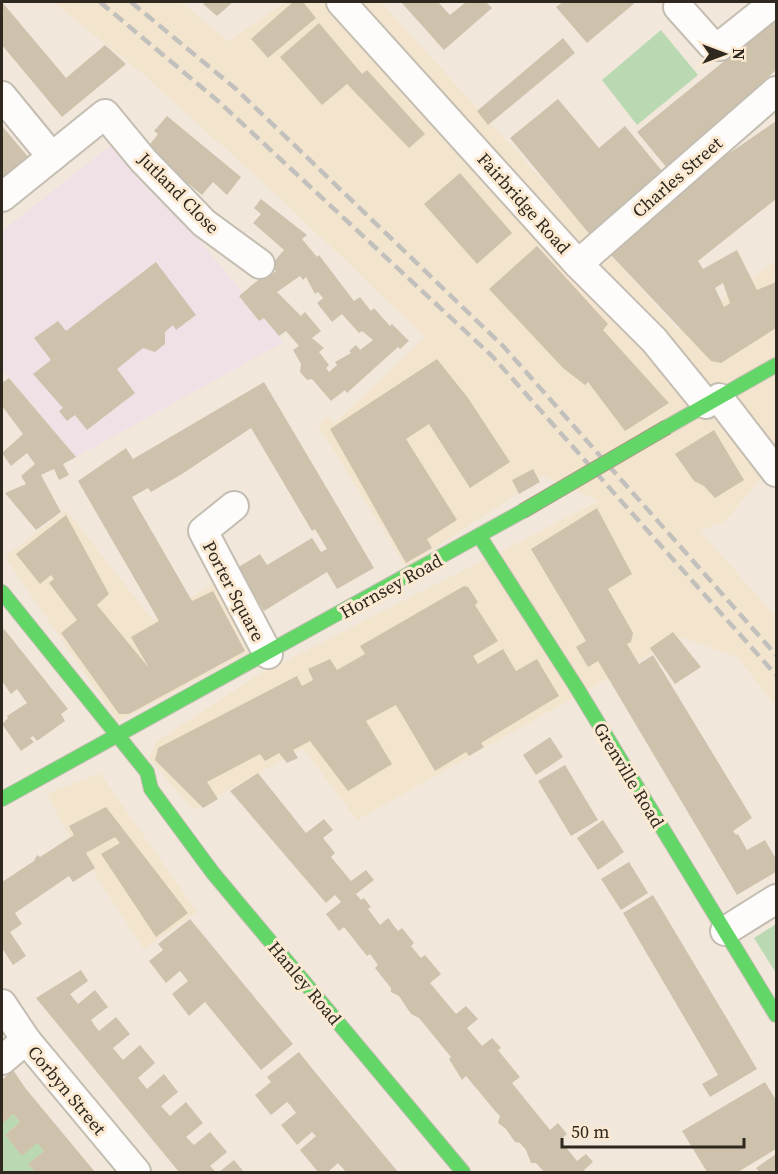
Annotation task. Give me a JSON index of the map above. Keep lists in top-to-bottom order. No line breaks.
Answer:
{"streets":{"street":["Charles Street","Jutland Close","Fairbridge Road","Hornsey Road","Porter Square","Grenville Road","Hanley Road","Corbyn Street"]},"crossings":[["Charles Street","Fairbridge Road"],["Fairbridge Road","Hornsey Road"],["Hornsey Road","Porter Square"],["Hornsey Road","Grenville Road"],["Hornsey Road","Hanley Road"]],"scale_bar":"50 m","north":"right"}
